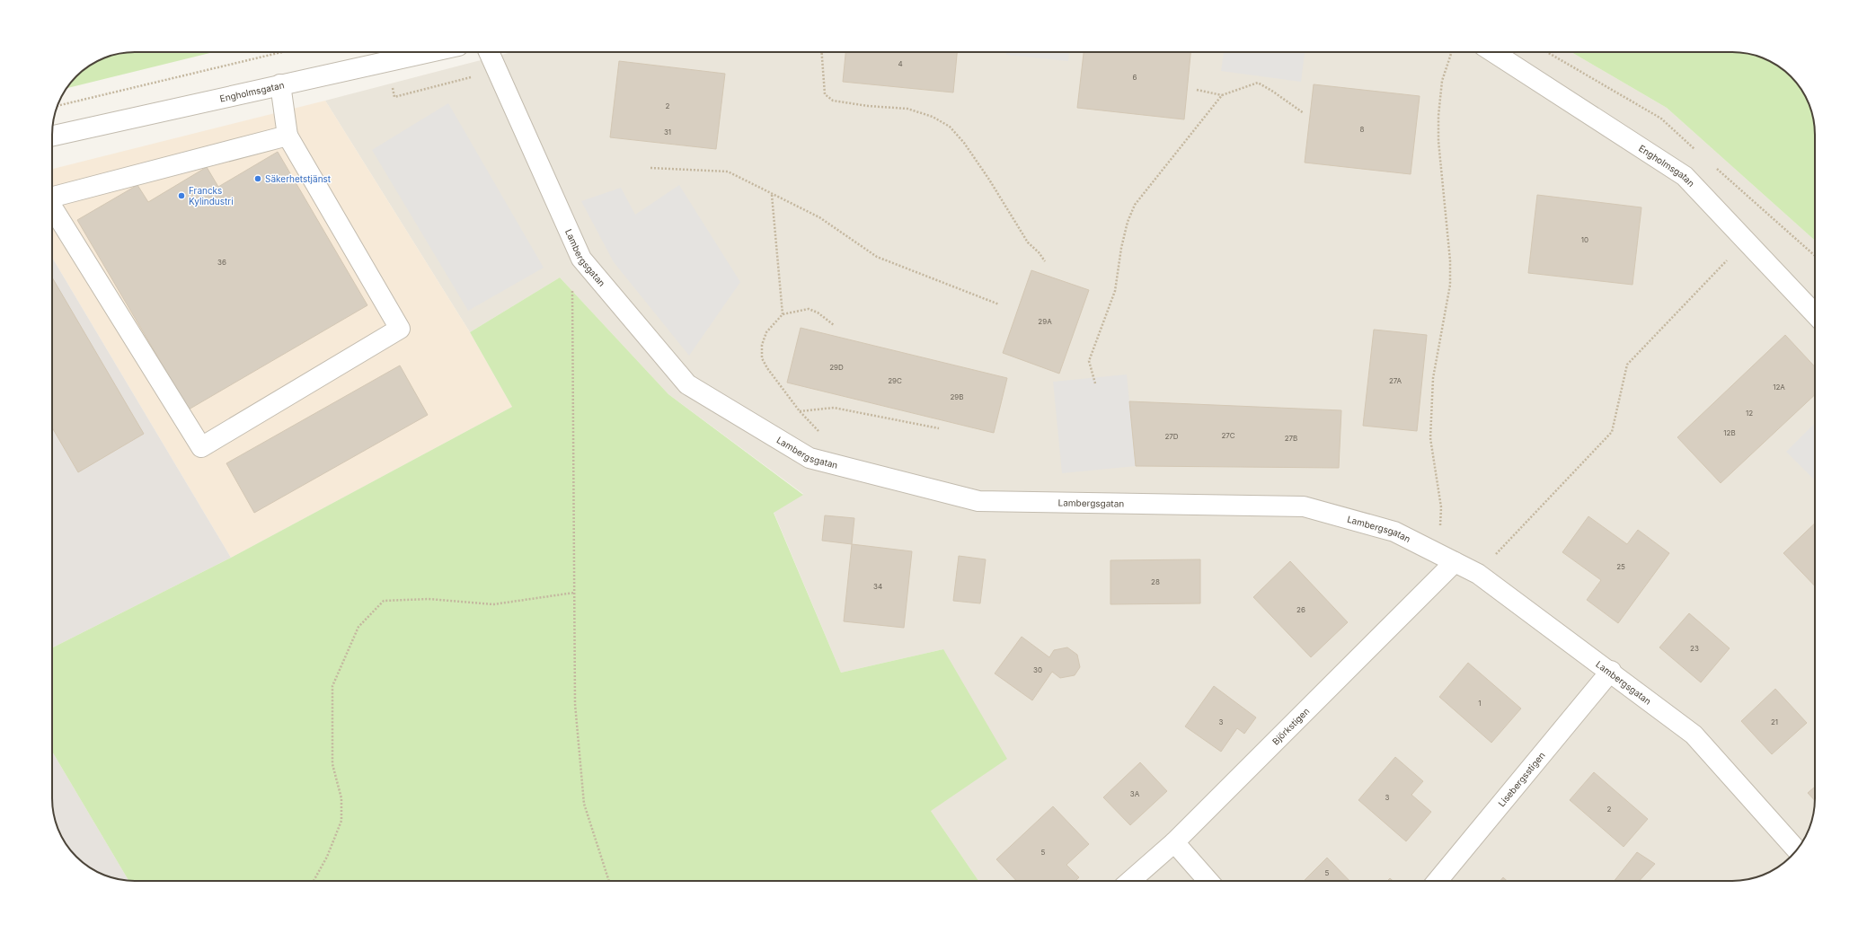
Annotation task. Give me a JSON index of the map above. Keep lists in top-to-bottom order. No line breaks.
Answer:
{"streets":{"street":["Engholmsgatan","Lambergsgatan","Björkstigen","Lisebergsstigen"]},"crossings":[["Lambergsgatan","Björkstigen"],["Lambergsgatan","Lisebergsstigen"]],"places":["Säkerhetstjänst","Francks Kylindustri"],"house_numbers":["4","6","2","8","31","10","36","29A","29D","29C","27A","12A","29B","12","12B","27C","27D","27B","25","28","34","26","23","30","1","3","21","3A","3","2","5","5"]}
